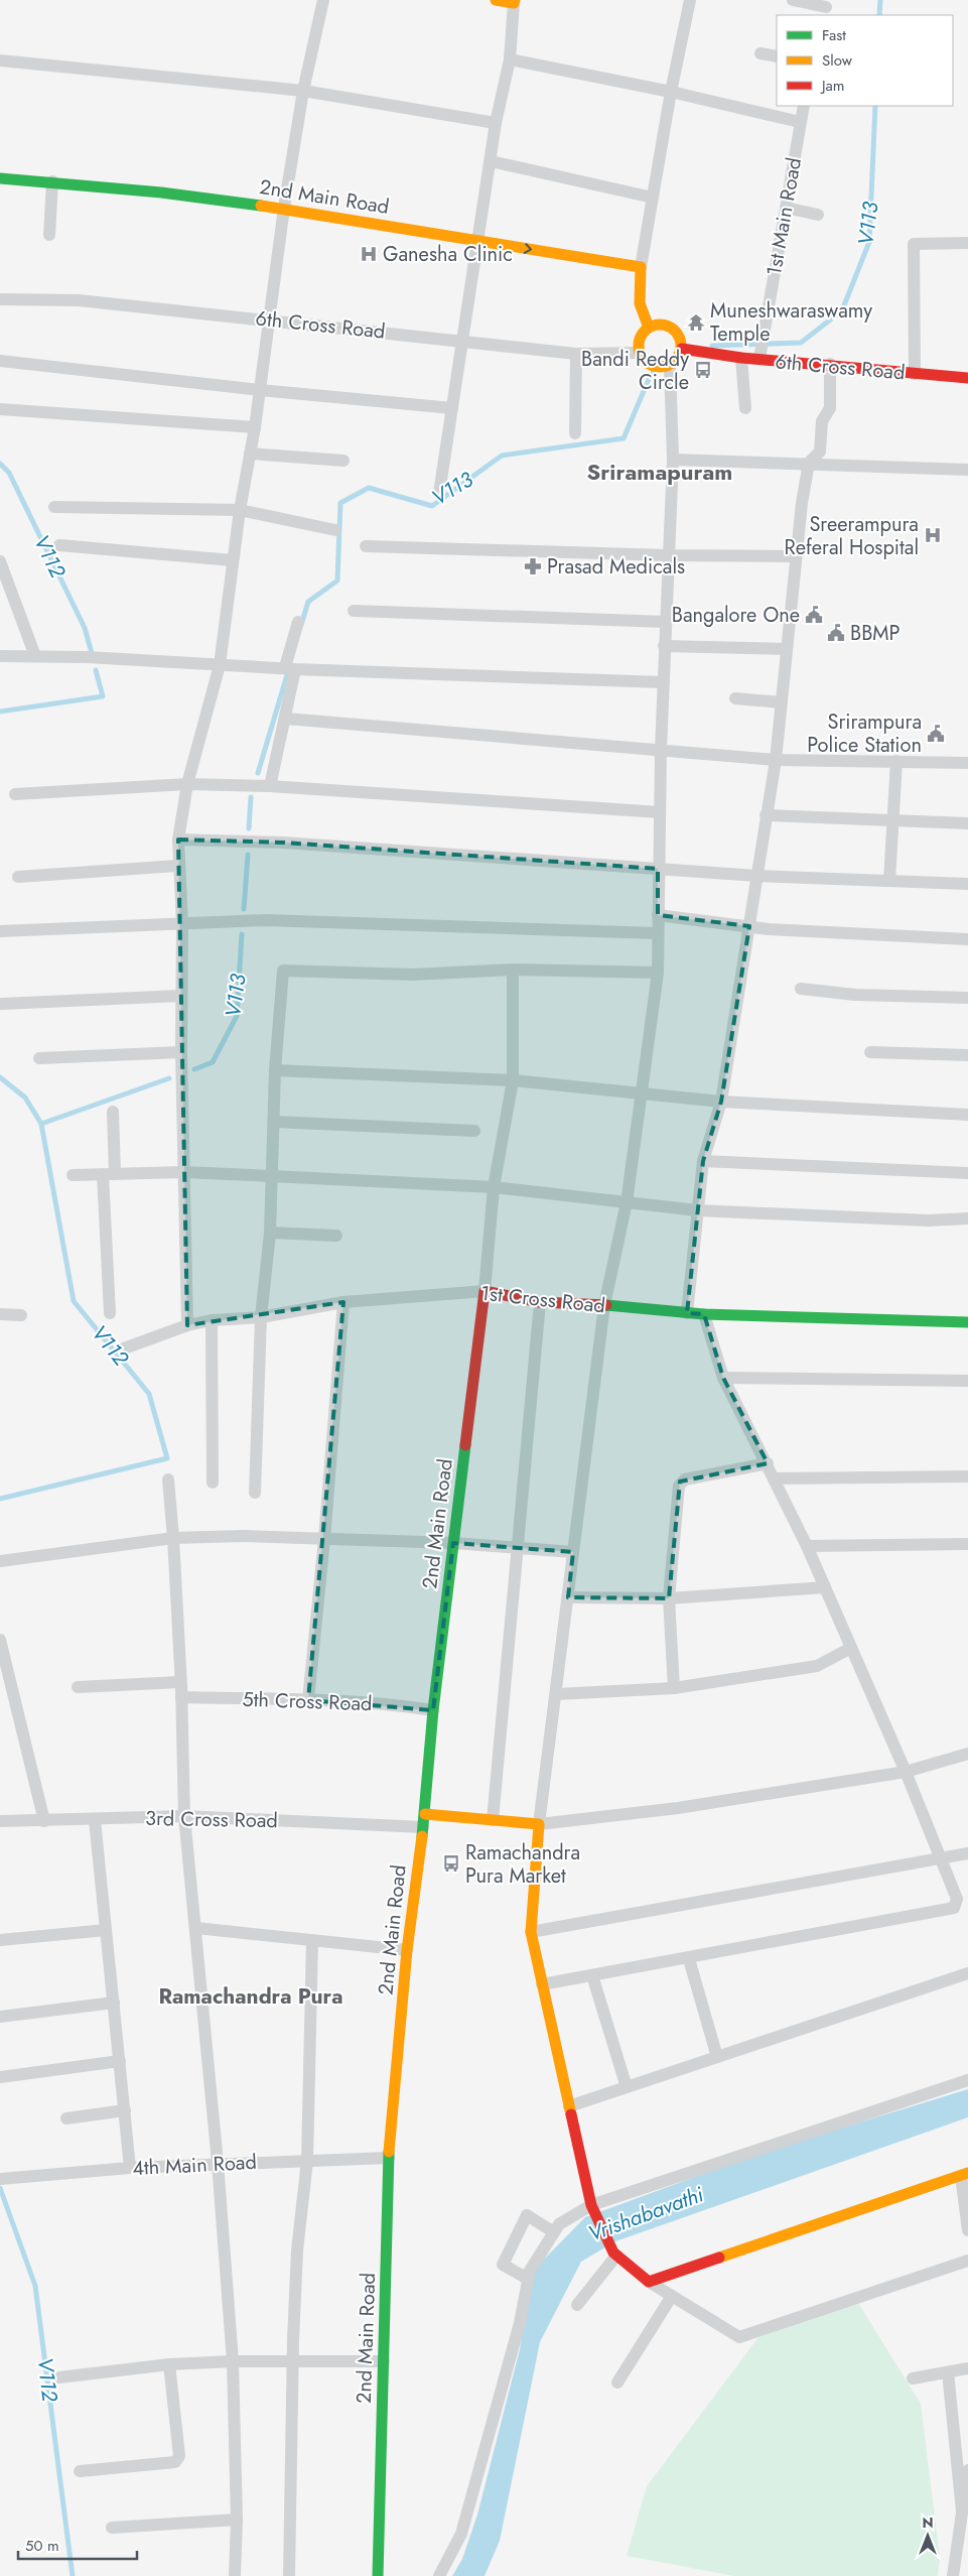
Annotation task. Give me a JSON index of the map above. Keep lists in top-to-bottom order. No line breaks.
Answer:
{"streets":{"street":["2nd Main Road","1st Main Road","6th Cross Road","1st Cross Road","5th Cross Road","3rd Cross Road","4th Main Road"]},"crossings":[["2nd Main Road","1st Cross Road"],["2nd Main Road","5th Cross Road"],["2nd Main Road","3rd Cross Road"],["2nd Main Road","4th Main Road"],["1st Main Road","6th Cross Road"]],"districts":["Sriramapuram","Ramachandra Pura"],"water":["V113","V112","Vrishabavathi"],"places":{"hospital":["Ganesha Clinic","Sreerampura Referal Hospital"],"temple":["Muneshwaraswamy Temple"],"bus stop":["Bandi Reddy Circle","Ramachandra Pura Market"],"pharmacy":["Prasad Medicals"],"public building":["Bangalore One","BBMP","Srirampura Police Station"]},"legend":["Fast","Slow","Jam"],"scale_bar":"50 m","north":"top"}
